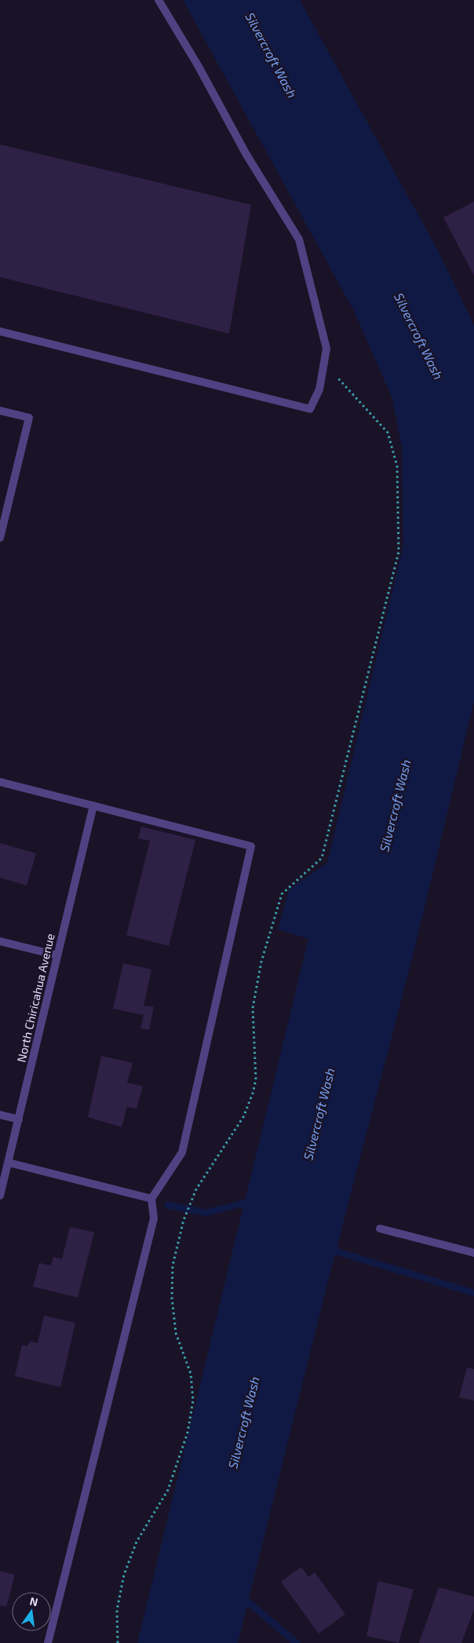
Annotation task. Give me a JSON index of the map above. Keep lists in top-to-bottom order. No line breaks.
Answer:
{"streets":{"street":["North Chiricahua Avenue"]},"water":["Silvercroft Wash"],"north":"top"}
